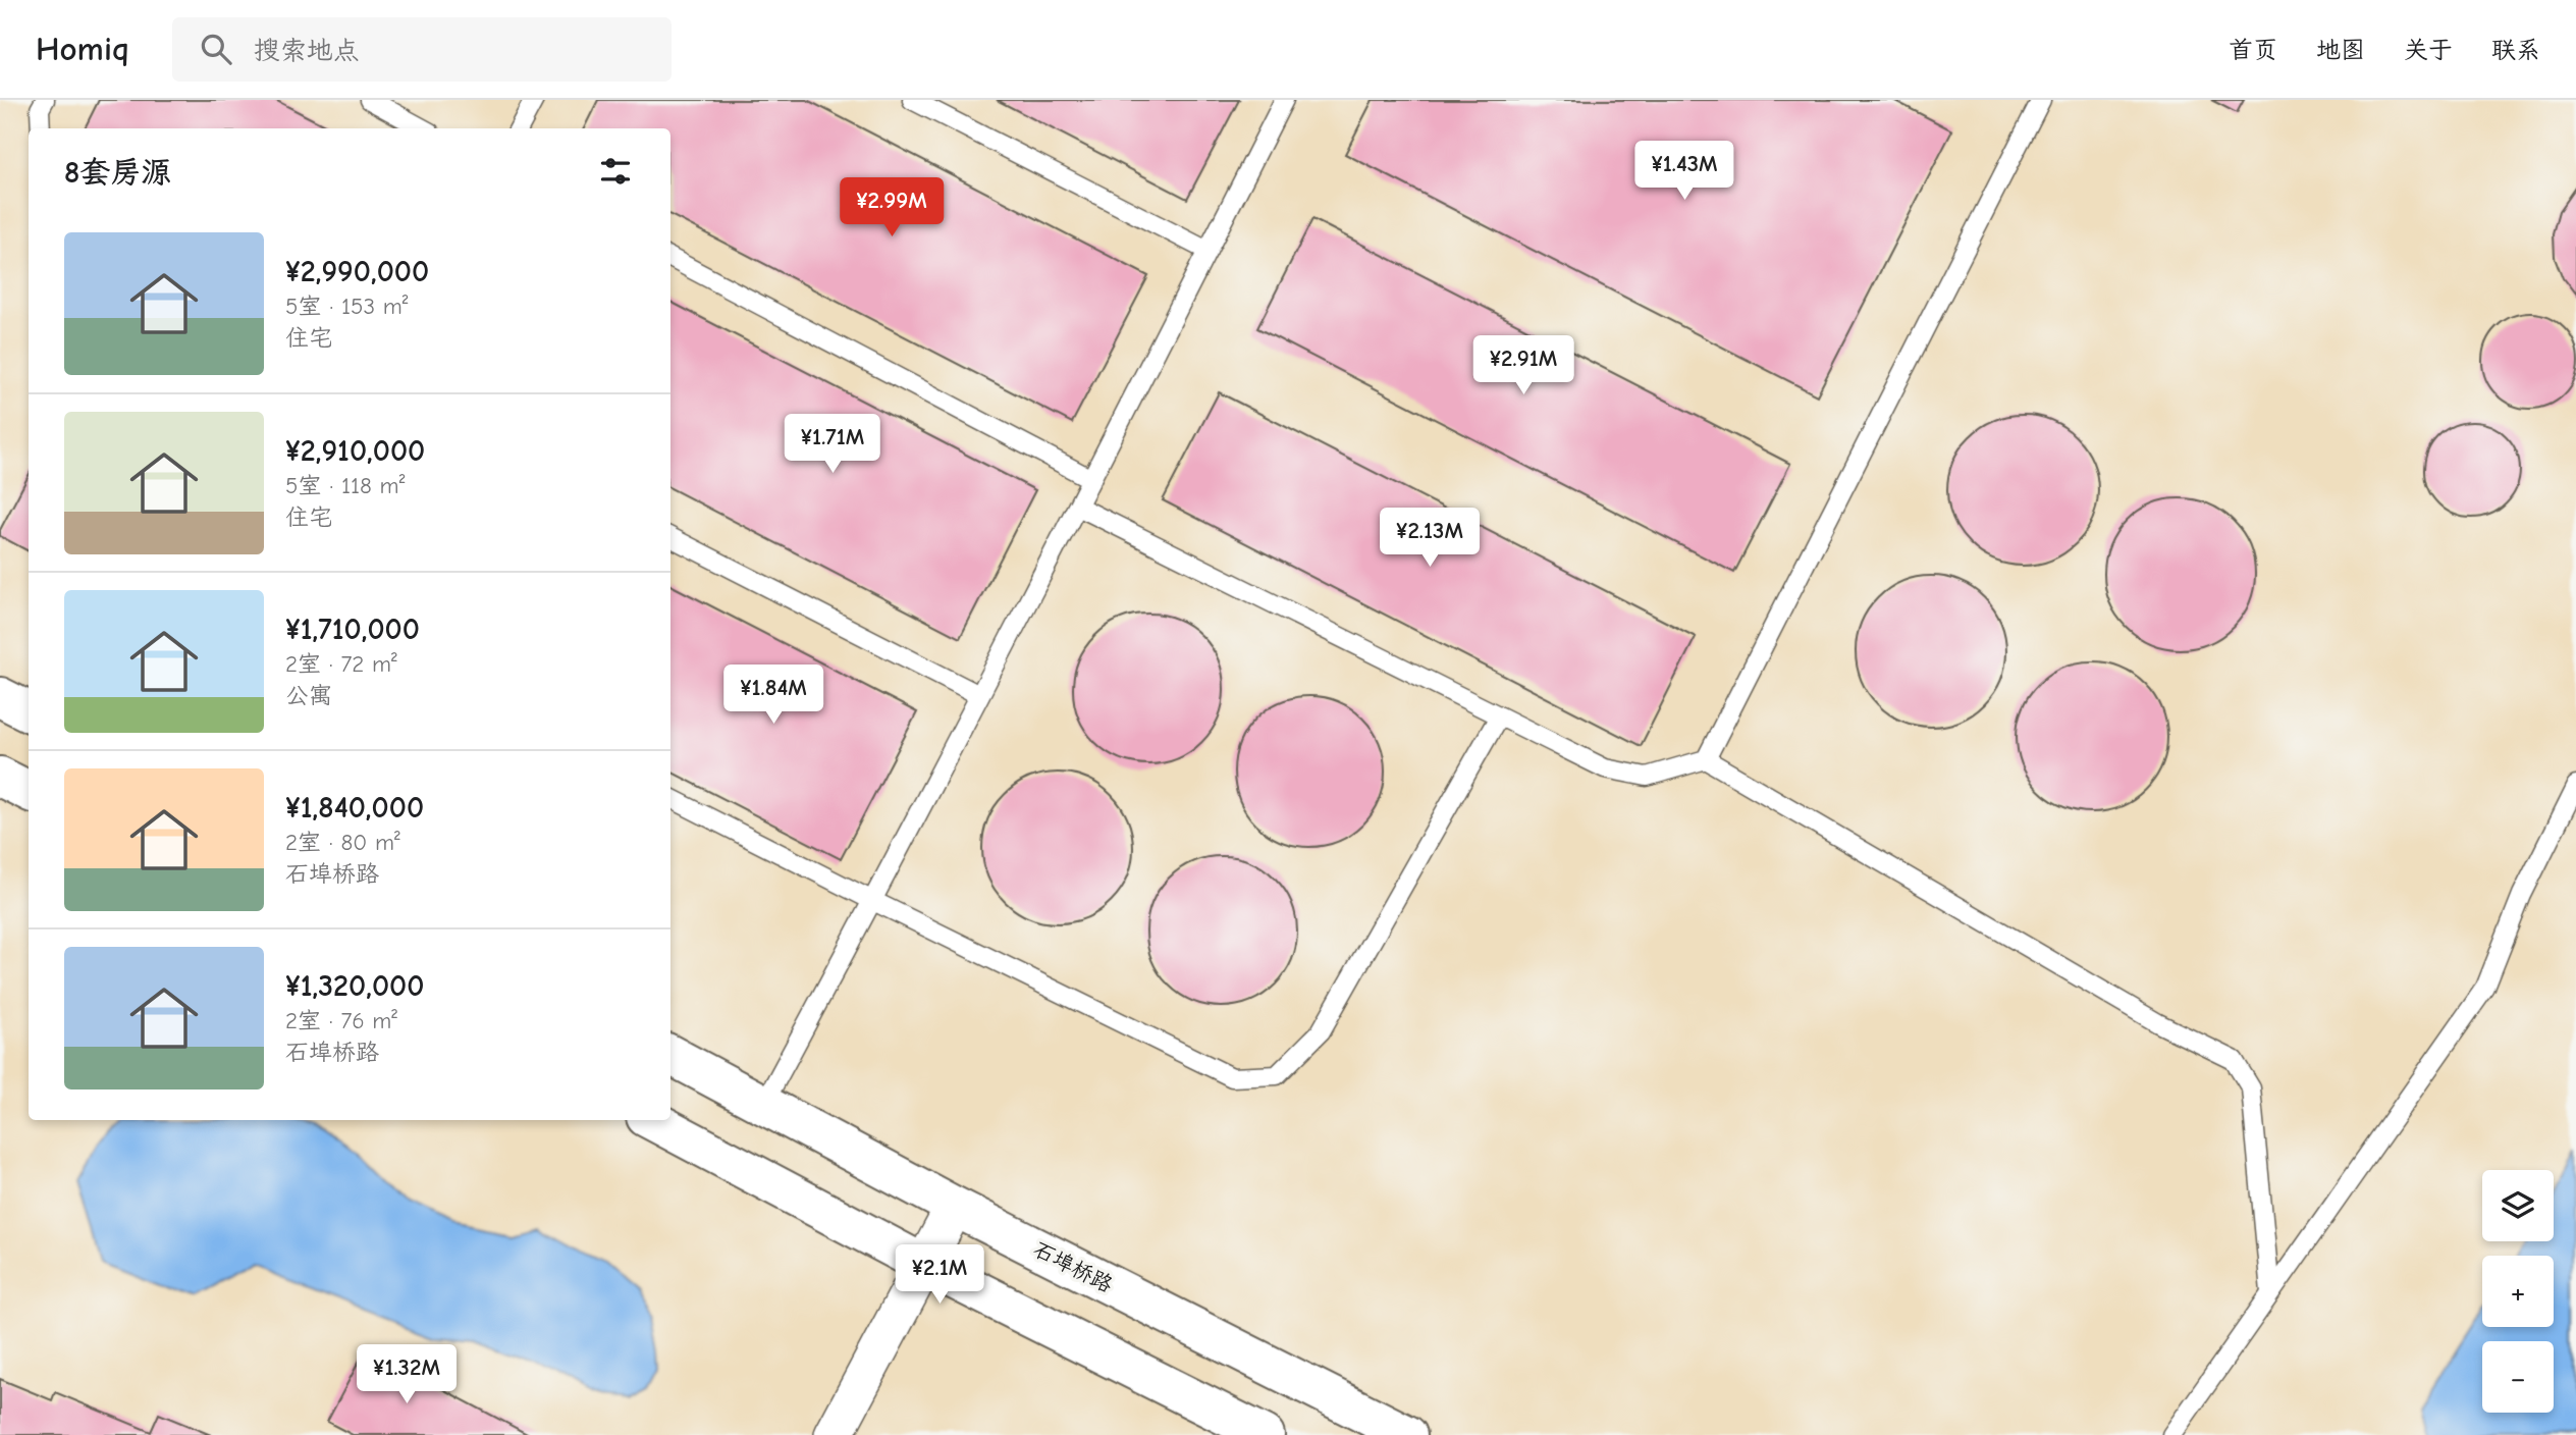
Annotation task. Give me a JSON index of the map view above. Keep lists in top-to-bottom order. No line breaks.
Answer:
{"streets":{"street":["石埠桥路"]},"page":{"header":"Homiq","search":"搜索地点","nav":["首页","地图","关于","联系"],"heading":"8套房源","price":["¥1.43M","¥2.99M","¥2.91M","¥1.71M","¥2.13M","¥1.84M","¥2.1M","¥1.32M"],"list":[{"name":"¥2,990,000","note":"5室 · 153 m² · 住宅"},{"name":"¥2,910,000","note":"5室 · 118 m² · 住宅"},{"name":"¥1,710,000","note":"2室 · 72 m² · 公寓"},{"name":"¥1,840,000","note":"2室 · 80 m² · 石埠桥路"},{"name":"¥1,320,000","note":"2室 · 76 m² · 石埠桥路"}],"map_buttons":["+","−"]}}
